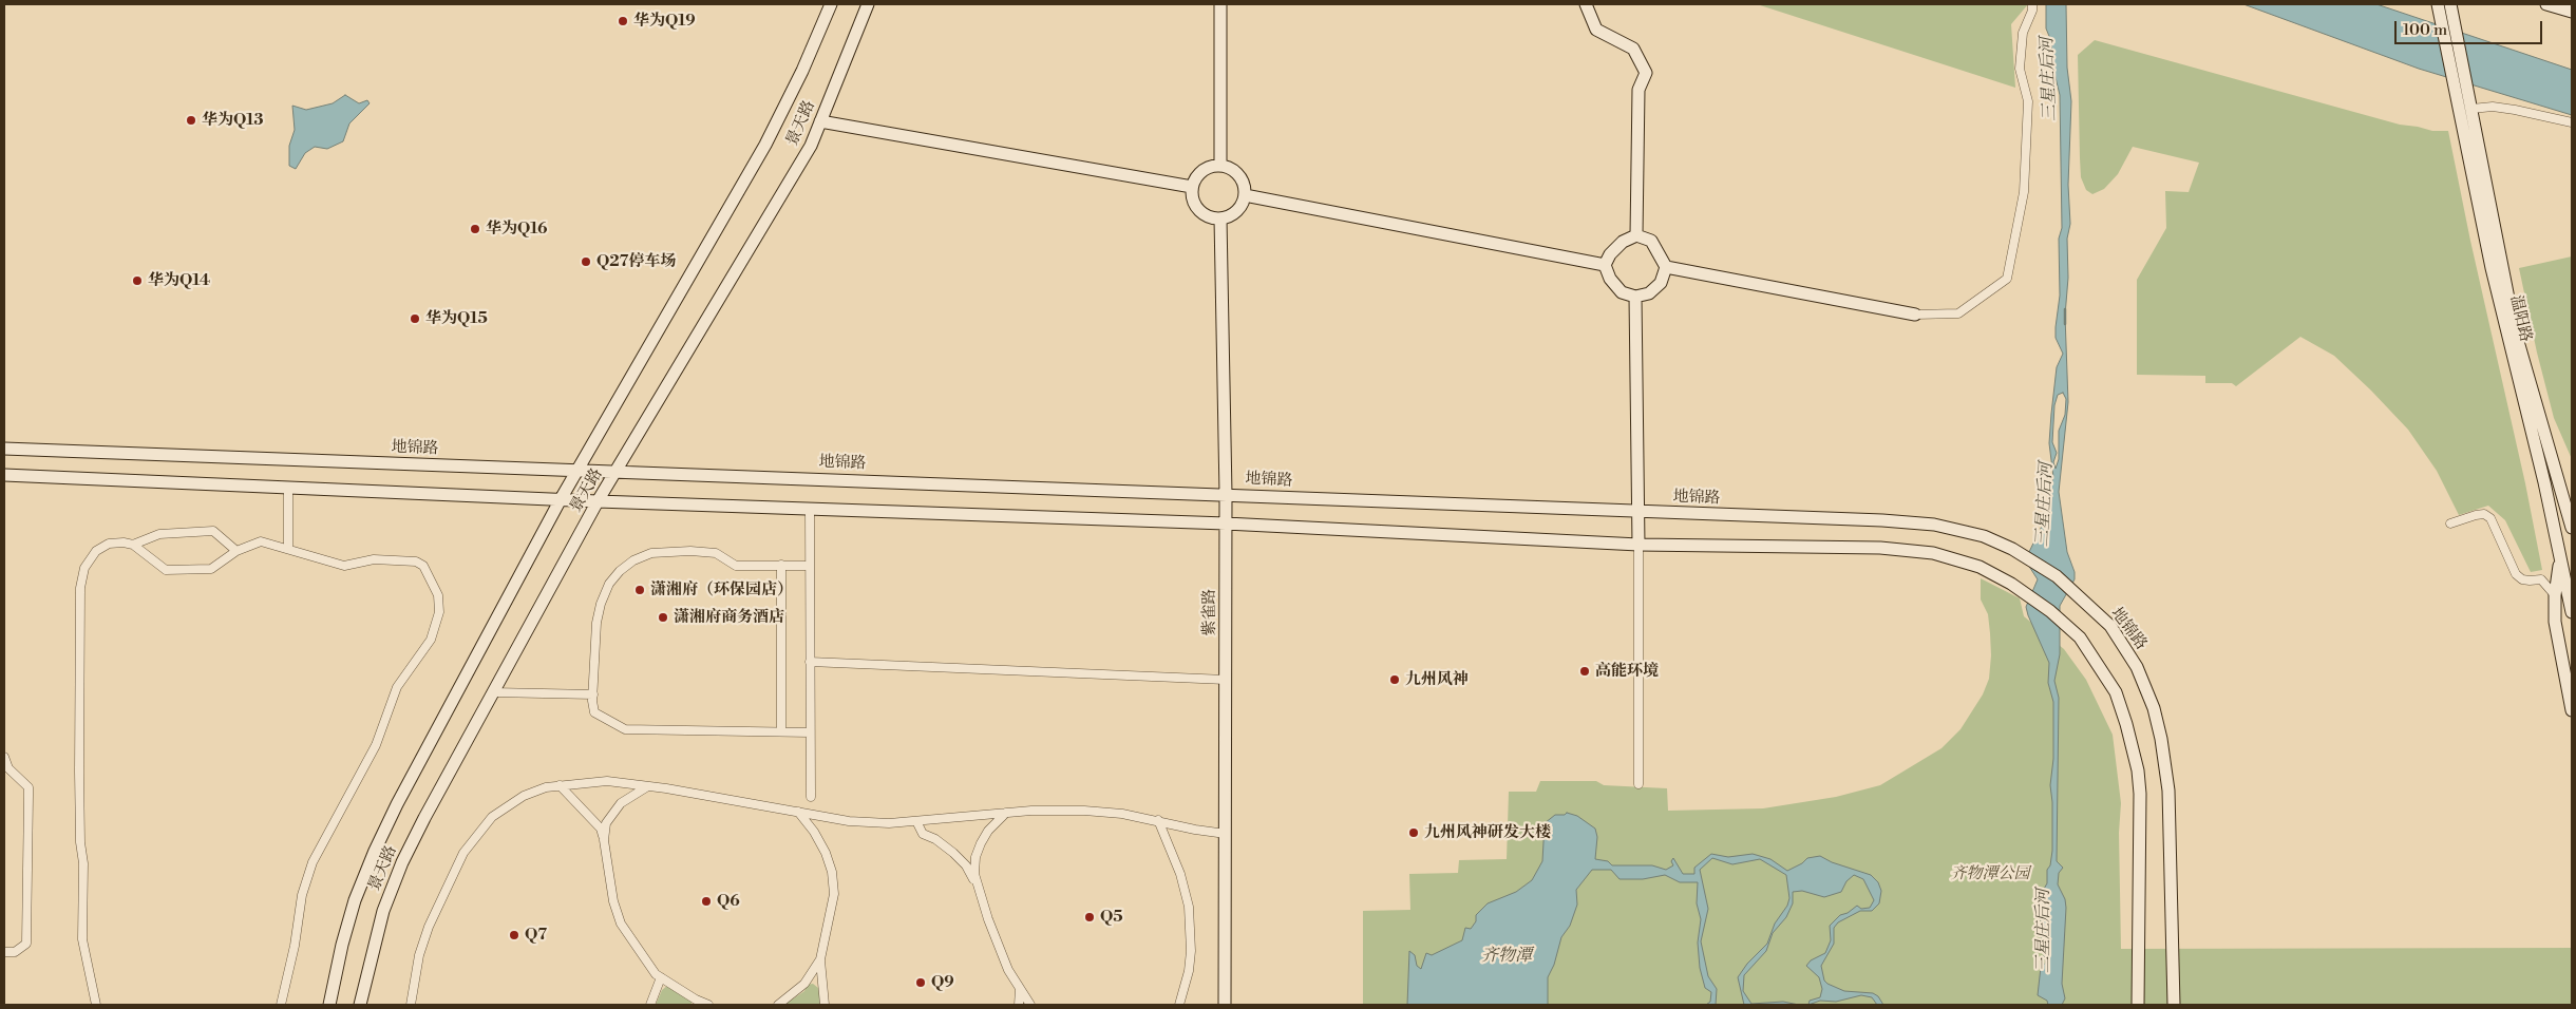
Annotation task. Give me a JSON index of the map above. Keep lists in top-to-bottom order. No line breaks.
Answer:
{"streets":{"street":["景天路","温阳路","地锦路","紫雀路"]},"crossings":[["景天路","地锦路"],["地锦路","紫雀路"]],"water":["三星庄后河","齐物潭"],"parks":["齐物潭公园"],"places":["华为Q19","华为Q13","华为Q16","Q27停车场","华为Q14","华为Q15","潇湘府（环保园店）","潇湘府商务酒店","高能环境","九州风神","九州风神研发大楼","Q6","Q5","Q7","Q9"],"scale_bar":"100 m"}
